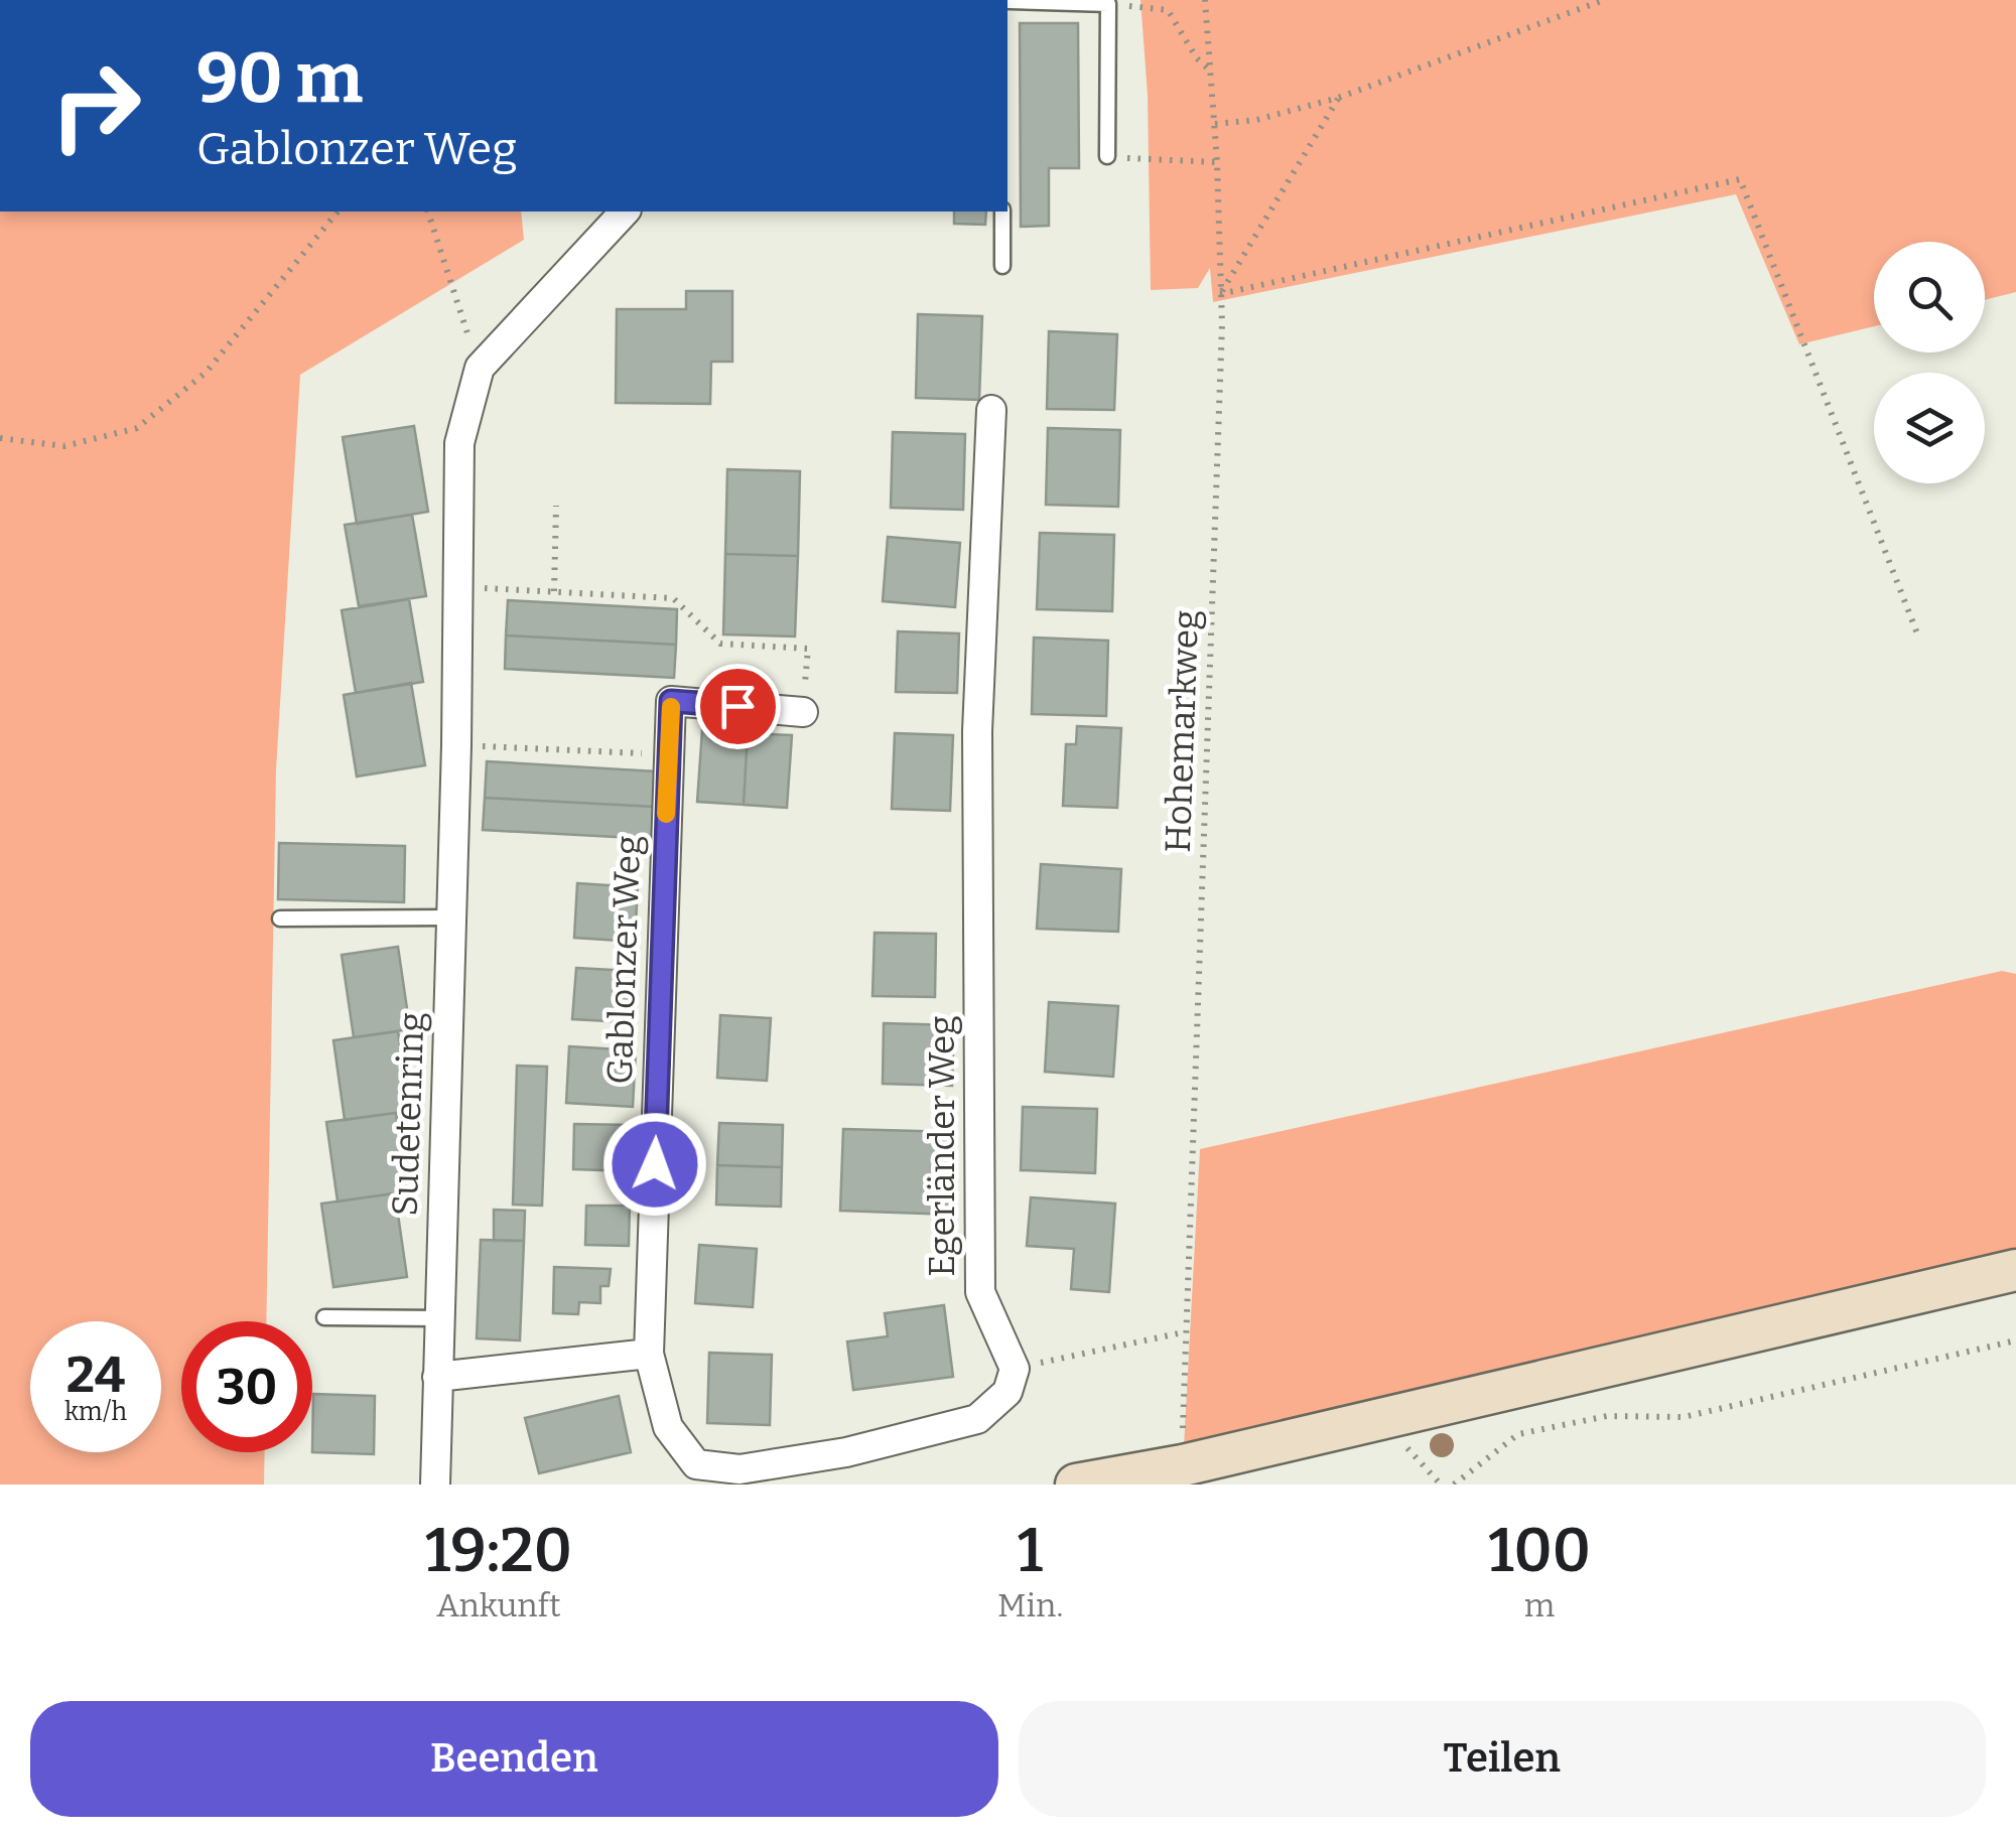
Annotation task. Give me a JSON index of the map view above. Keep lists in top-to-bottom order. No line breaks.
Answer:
{"streets":{"street":["Gablonzer Weg","Sudetenring","Egerländer Weg"],"path":["Hohemarkweg"]},"page":{"turn":["90 m","Gablonzer Weg"],"speed":"24 km/h","limit":"30","eta":["19:20","Ankunft","1","Min.","100","m"],"buttons":["Beenden","Teilen"]}}
